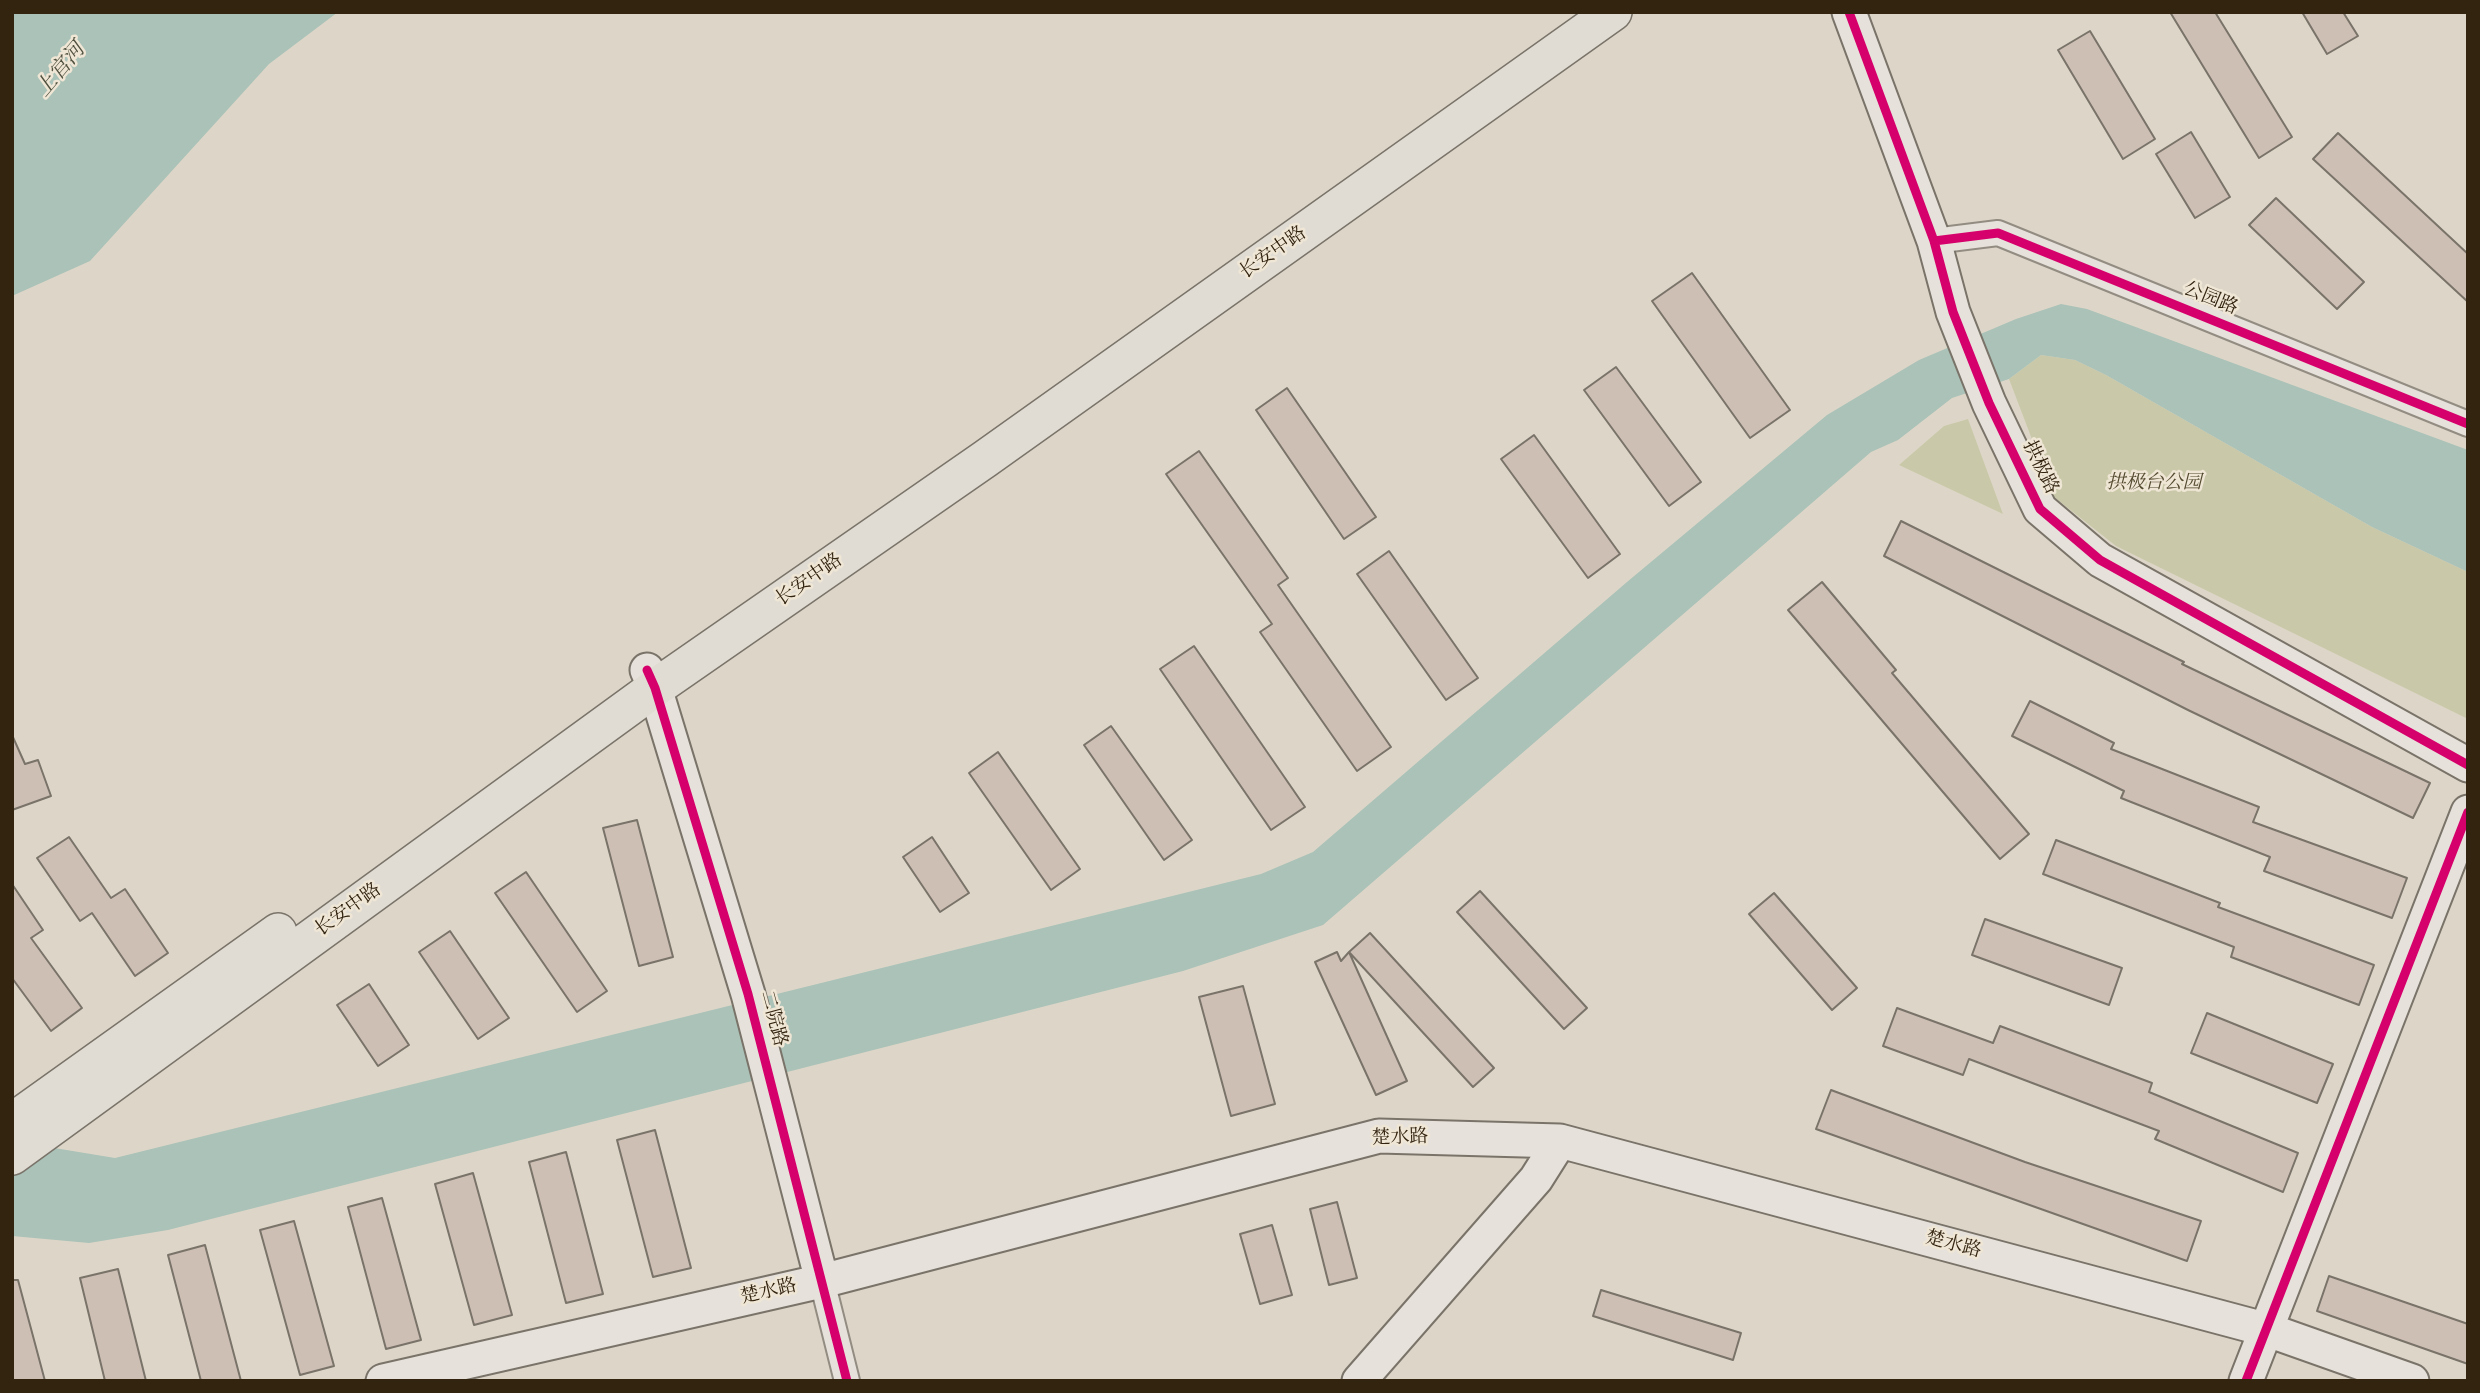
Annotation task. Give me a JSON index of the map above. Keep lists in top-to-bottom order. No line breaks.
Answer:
{"streets":{"main road":["长安中路"],"street":["公园路","拱极路","二院路","楚水路"]},"crossings":[["长安中路","二院路"],["公园路","拱极路"],["二院路","楚水路"]],"water":["上官河"],"parks":["拱极台公园"]}
